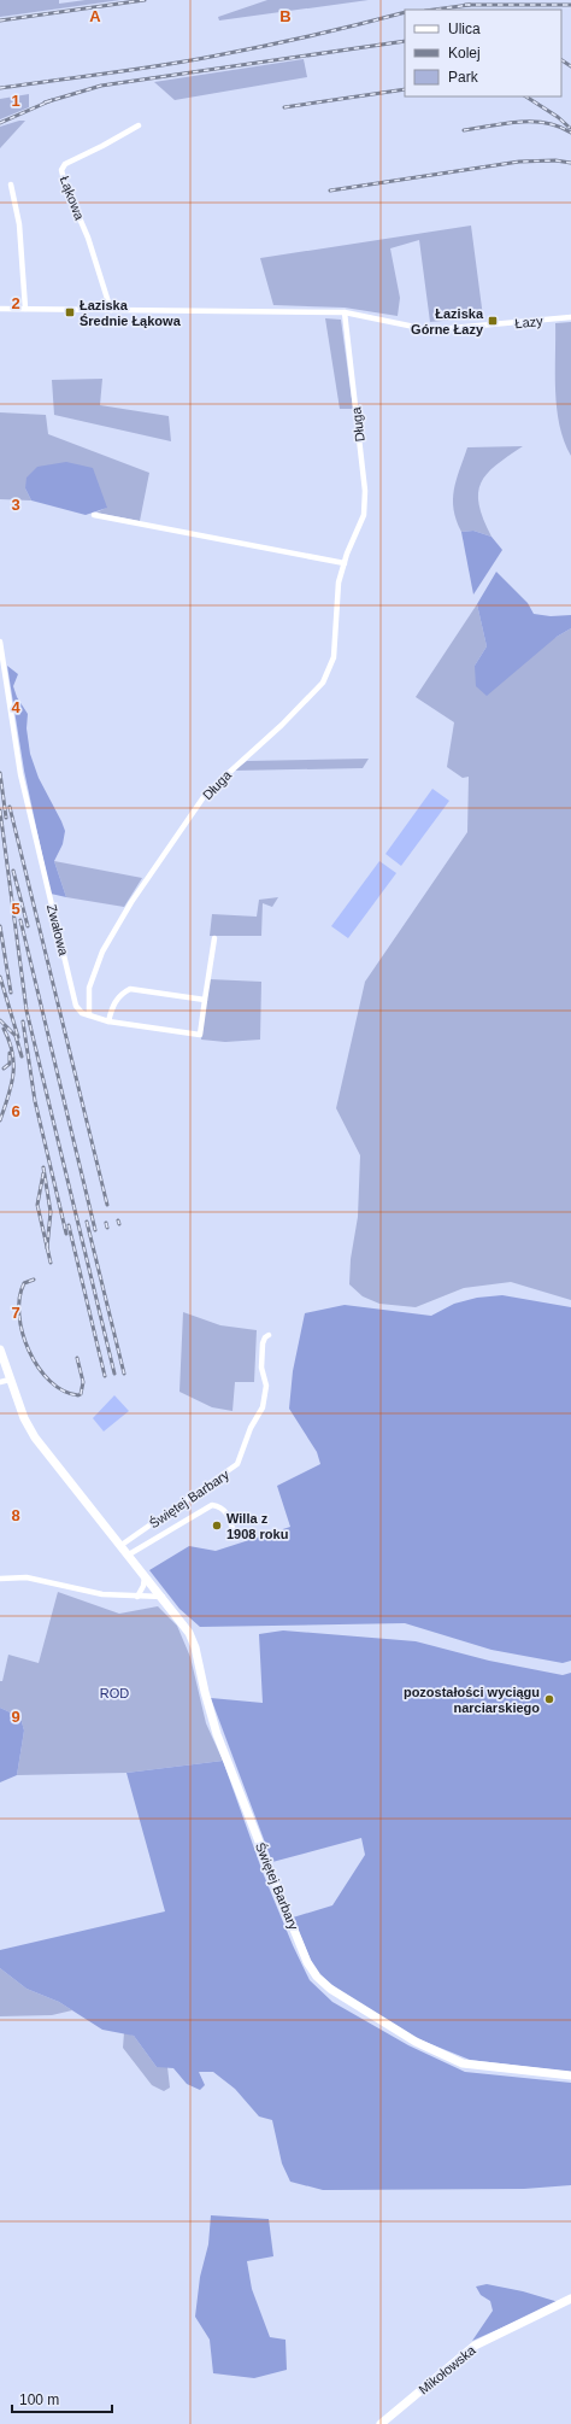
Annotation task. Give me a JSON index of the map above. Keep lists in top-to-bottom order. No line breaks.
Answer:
{"streets":{"street":["Łąkowa","Łazy","Długa","Zwałowa","Świętej Barbary","Mikołowska"]},"crossings":[["Łazy","Długa"],["Długa","Zwałowa"]],"parks":["ROD"],"places":{"transit":["Łaziska Średnie Łąkowa","Łaziska Górne Łazy"],"other":["Willa z 1908 roku","pozostałości wyciągu narciarskiego"]},"legend":["Ulica","Kolej","Park"],"scale_bar":"100 m","grid":{"columns":["A","B"],"rows":["1","2","3","4","5","6","7","8","9"]}}
